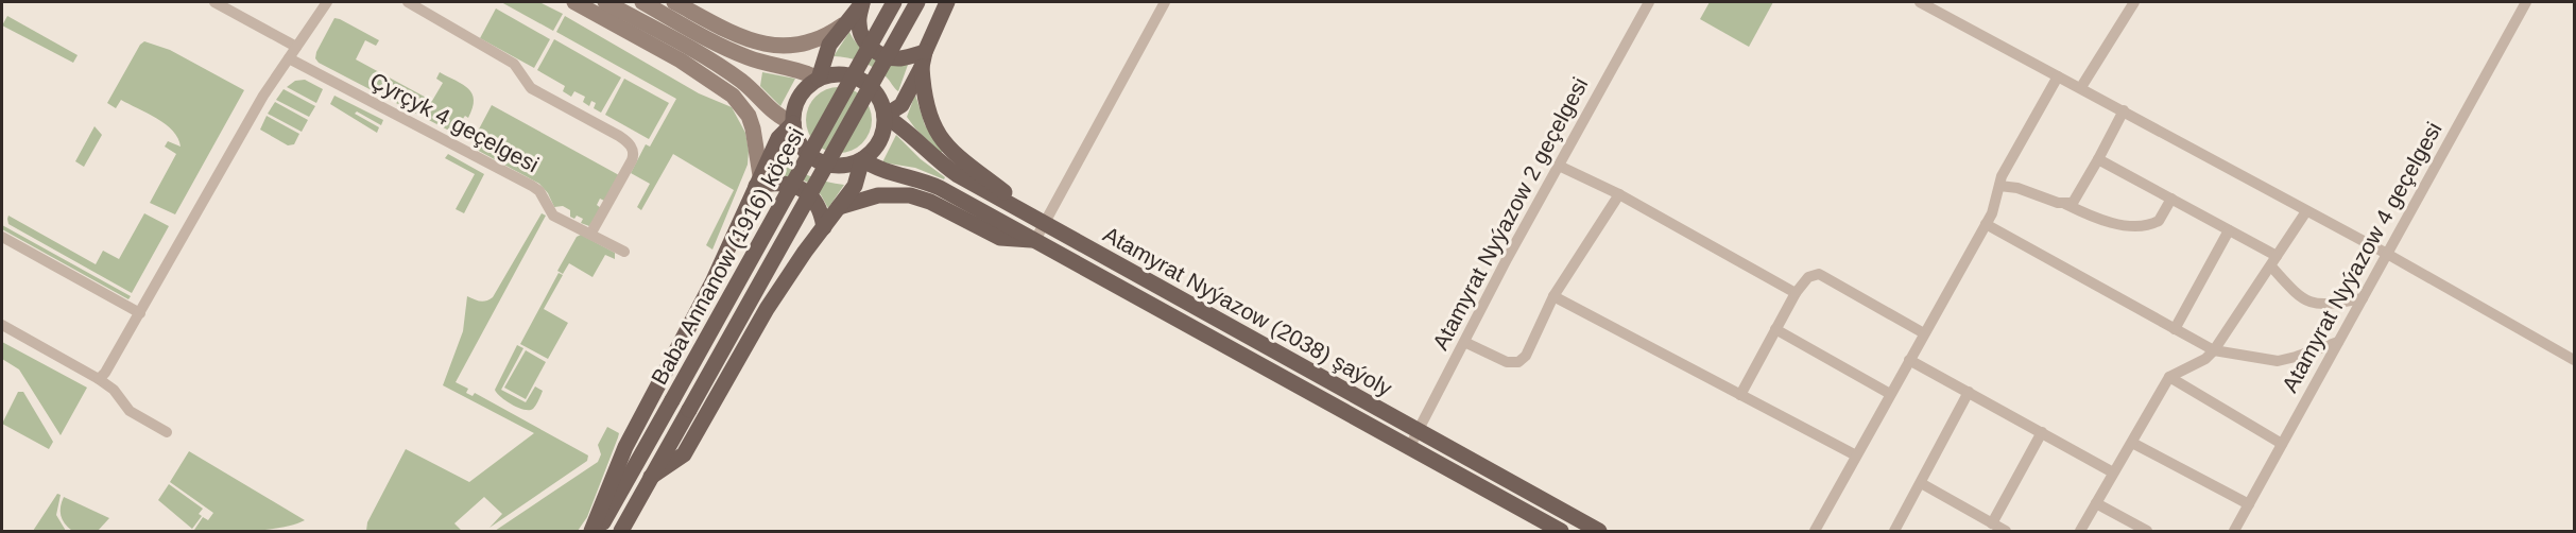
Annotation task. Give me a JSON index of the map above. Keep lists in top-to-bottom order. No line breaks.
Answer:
{"streets":{"main road":["Baba Annanow (1916) köçesi","Atamyrat Nyýazow (2038) şaýoly"],"street":["Çyrçyk 4 geçelgesi","Atamyrat Nyýazow 2 geçelgesi","Atamyrat Nyýazow 4 geçelgesi"]},"crossings":[["Atamyrat Nyýazow 2 geçelgesi","Atamyrat Nyýazow (2038) şaýoly"]]}
